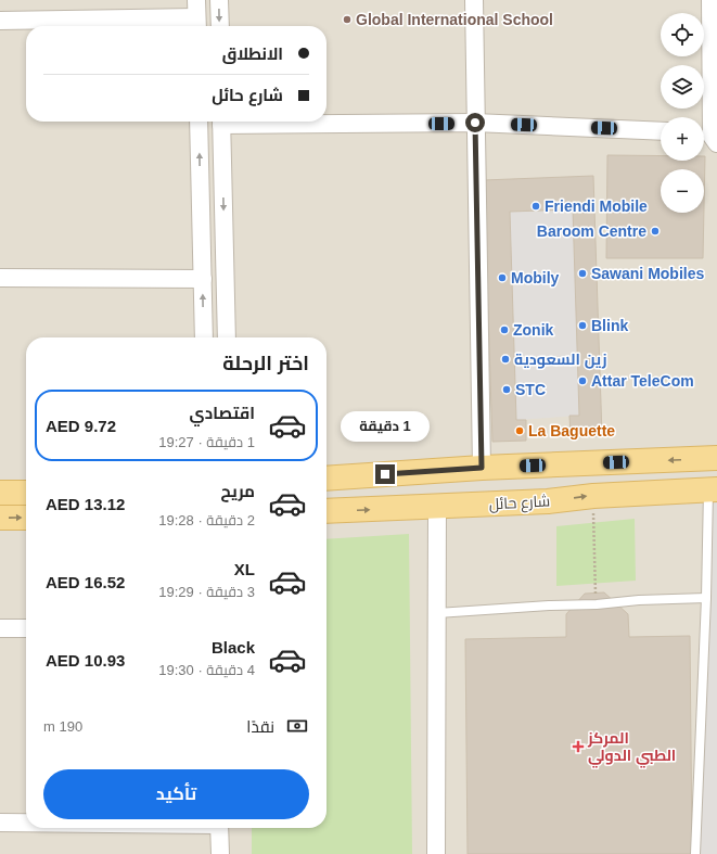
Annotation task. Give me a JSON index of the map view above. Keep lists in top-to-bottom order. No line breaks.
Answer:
{"streets":{"main road":["شارع حائل"]},"places":{"other":["Global International School","Friendi Mobile","Baroom Centre","Sawani Mobiles","Mobily","Blink","Zonik","زين السعودية","Attar TeleCom","STC","La Baguette"],"health":["المركز الطبي الدولي"]},"page":{"map_buttons":["+","−"],"banner":["الانطلاق","شارع حائل"],"heading":"اختر الرحلة","list":[{"name":"اقتصادي","note":"1 دقيقة · 19:27","value":"AED 9.72"},{"name":"مريح","note":"2 دقيقة · 19:28","value":"AED 13.12"},{"name":"XL","note":"3 دقيقة · 19:29","value":"AED 16.52"},{"name":"Black","note":"4 دقيقة · 19:30","value":"AED 10.93"}],"bubble":"1 دقيقة","pay":["نقدًا","190 m"],"buttons":"تأكيد"}}
